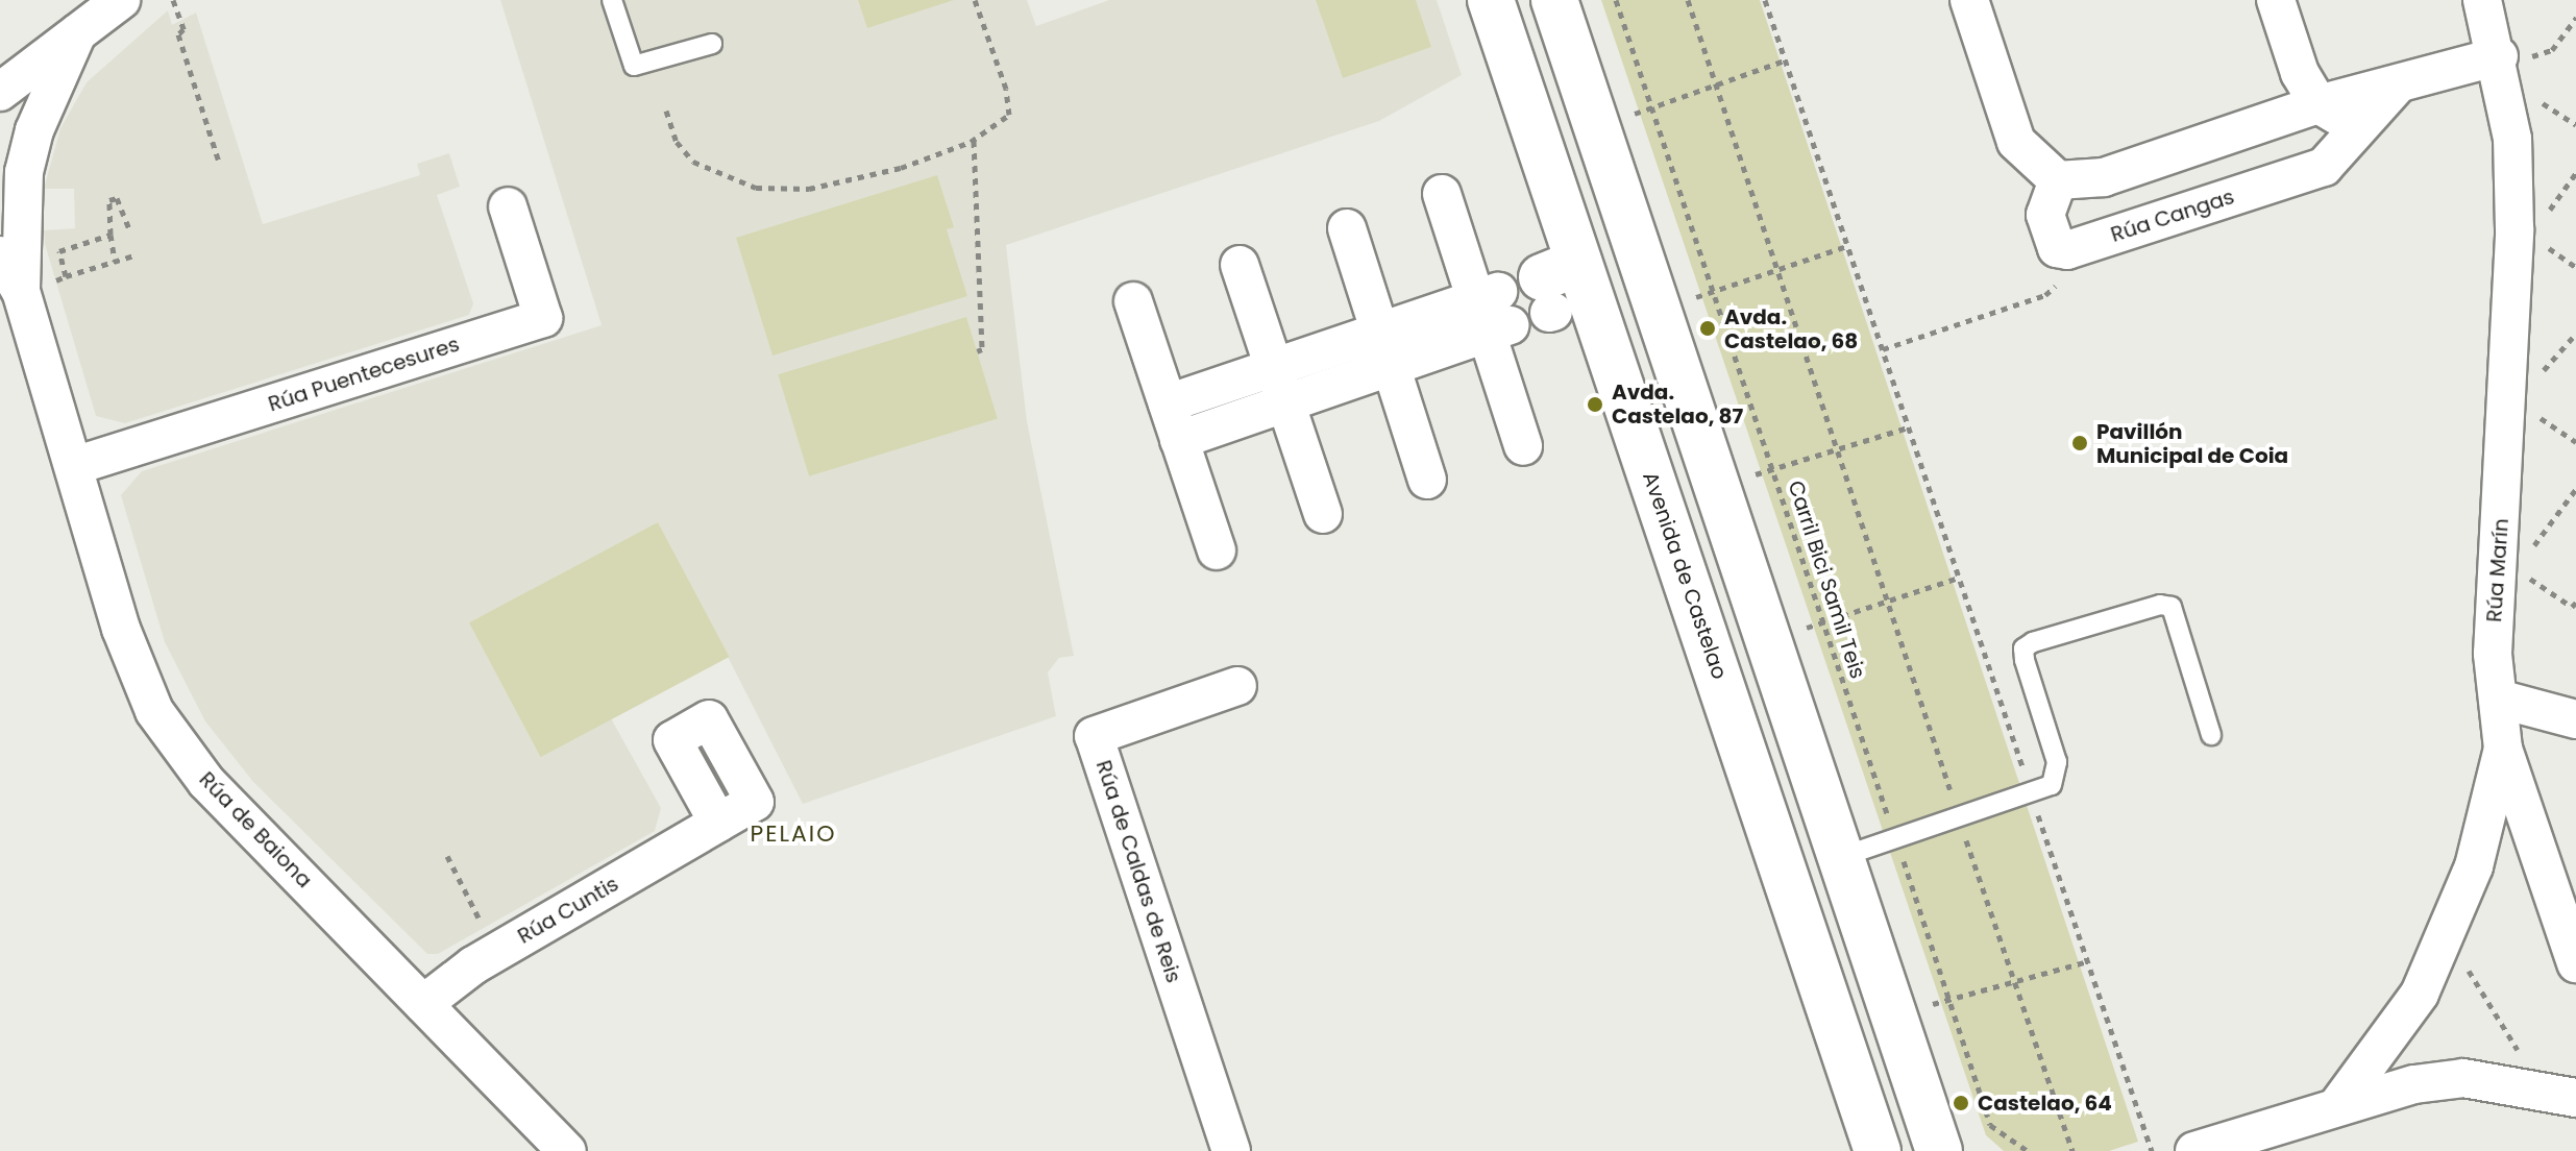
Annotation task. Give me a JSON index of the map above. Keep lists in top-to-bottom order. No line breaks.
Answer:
{"streets":{"main road":["Avenida de Castelao"],"street":["Rúa Cangas","Rúa Puentecesures","Rúa Marín","Rúa de Baiona","Rúa de Caldas de Reis","Rúa Cuntis"],"path":["Carril Bici Samil Teis"]},"crossings":[["Rúa Puentecesures","Rúa de Baiona"],["Rúa de Baiona","Rúa Cuntis"]],"districts":["PELAIO"],"places":["Avda. Castelao, 68","Avda. Castelao, 87","Pavillón Municipal de Coia","Castelao, 64"]}
